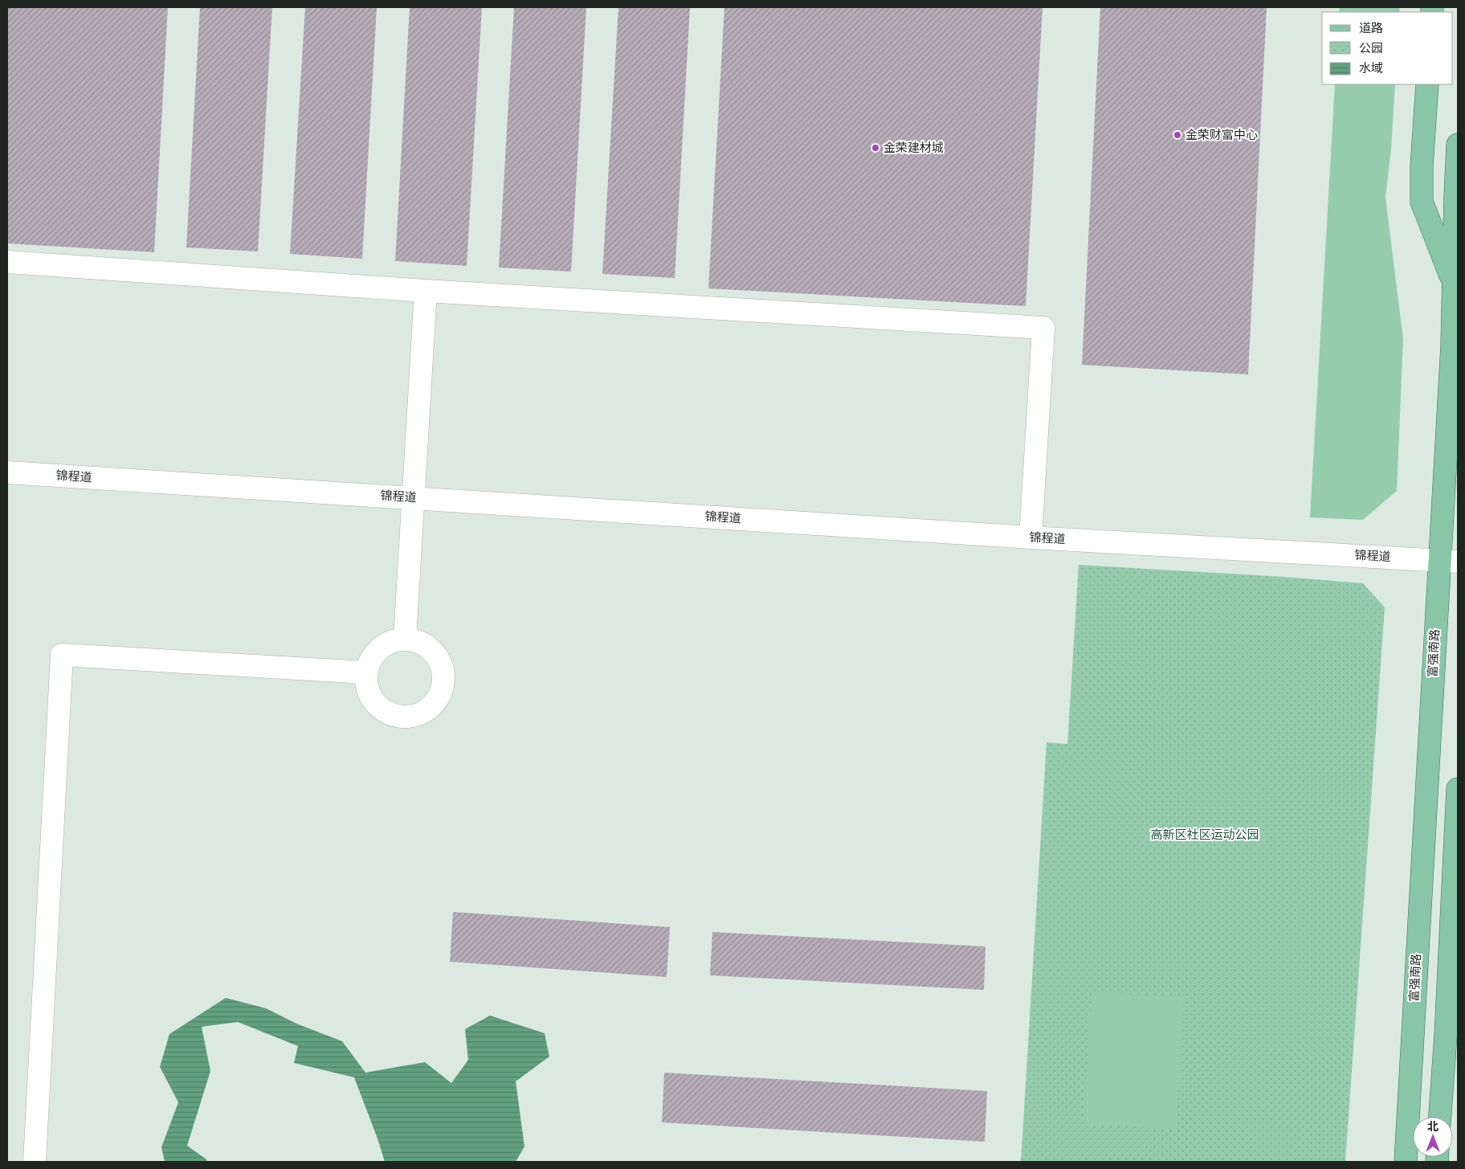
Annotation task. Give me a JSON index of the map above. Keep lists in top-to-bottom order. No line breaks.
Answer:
{"streets":{"main road":["富强南路"],"street":["锦程道"]},"crossings":[["锦程道","富强南路"]],"parks":["高新区社区运动公园"],"places":["金荣财富中心","金荣建材城"],"legend":["道路","公园","水域"],"north":"top"}
